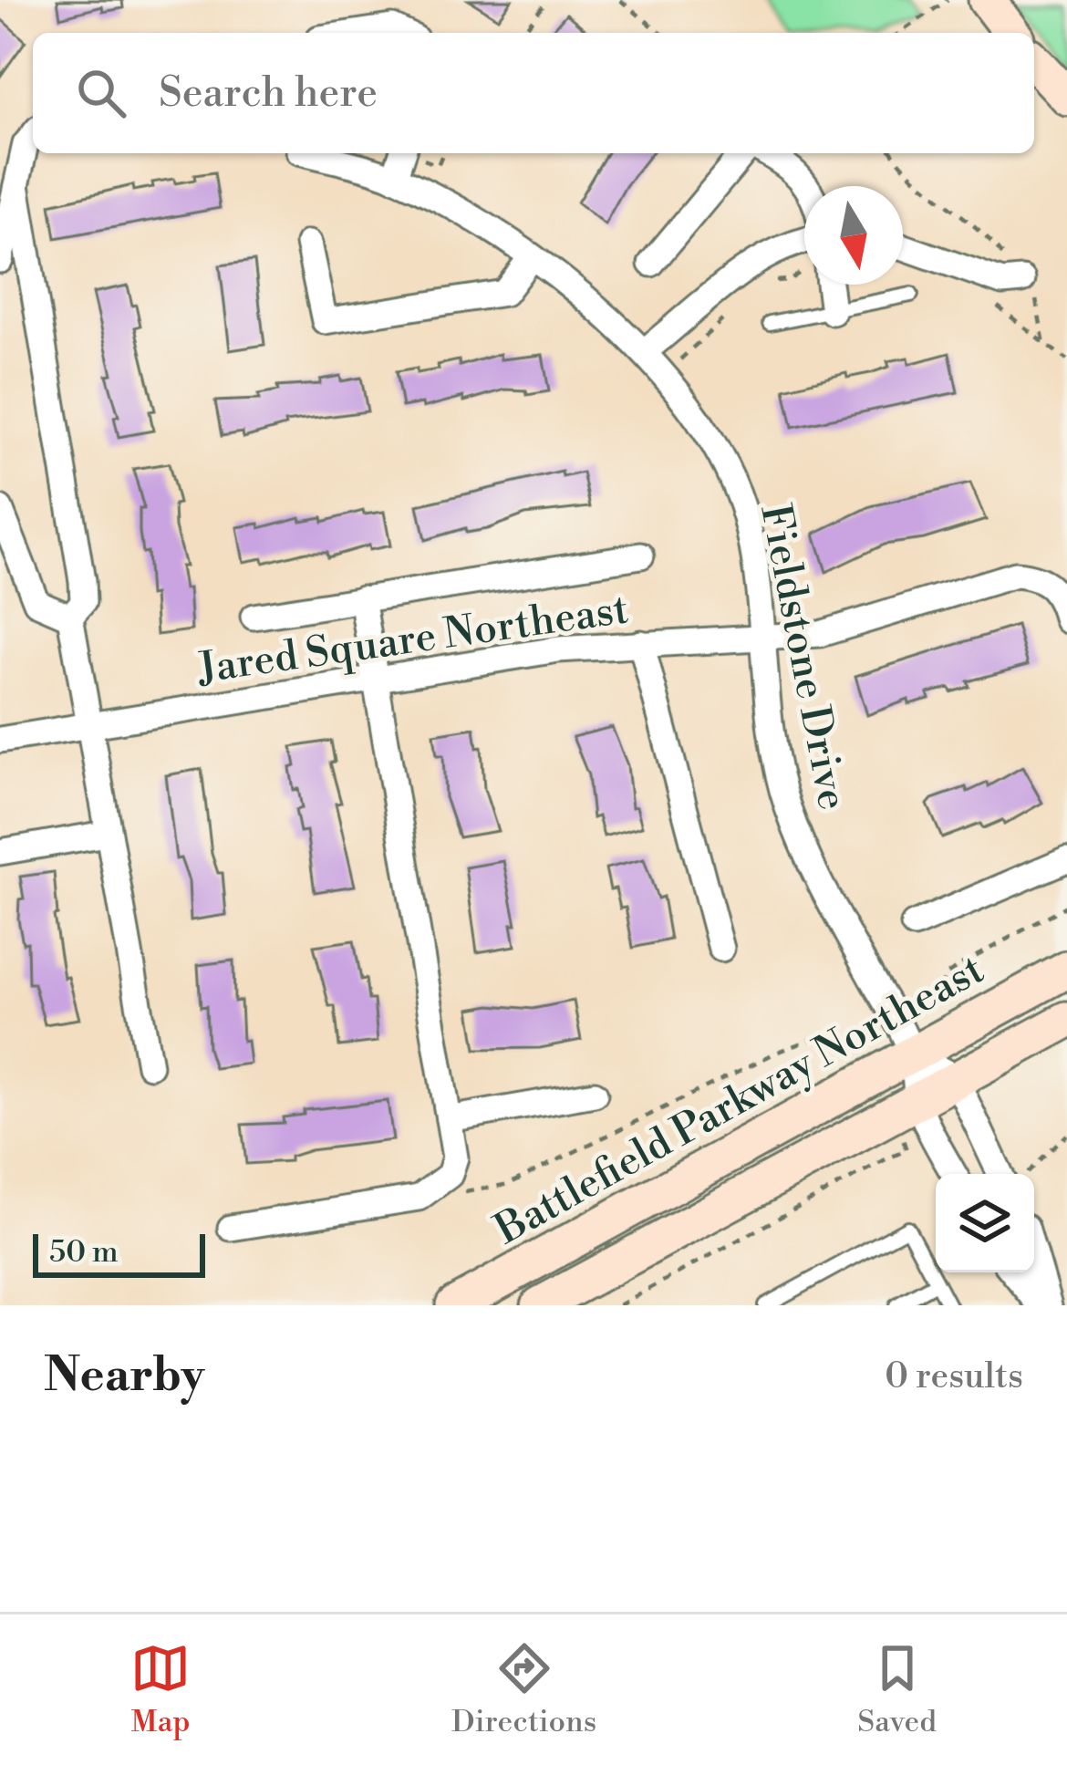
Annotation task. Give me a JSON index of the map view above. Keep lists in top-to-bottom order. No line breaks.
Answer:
{"streets":{"main road":["Battlefield Parkway Northeast"],"street":["Jared Square Northeast","Fieldstone Drive"]},"crossings":[["Jared Square Northeast","Fieldstone Drive"],["Fieldstone Drive","Battlefield Parkway Northeast"]],"scale_bar":"50 m","north":"bottom","page":{"search":"Search here","scale":"50 m","heading":["Nearby","0 results"],"nav":["Map","Directions","Saved"]}}
